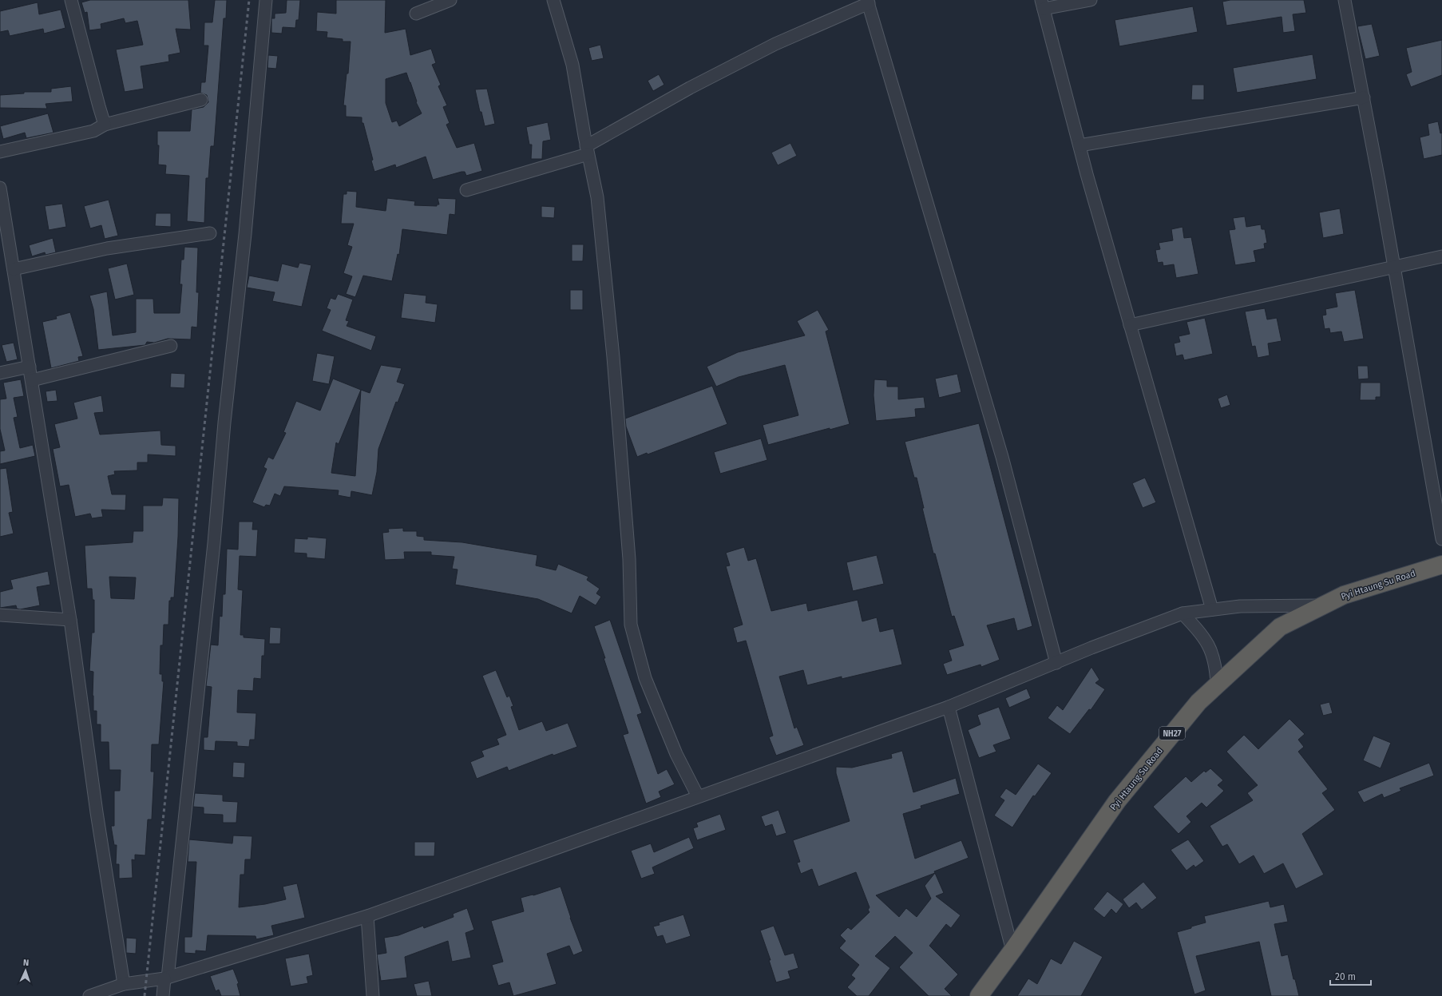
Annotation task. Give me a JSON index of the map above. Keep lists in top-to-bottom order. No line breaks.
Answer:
{"streets":{"highway":["Pyi Htaung Su Road","NH27"]},"scale_bar":"20 m","north":"top"}
